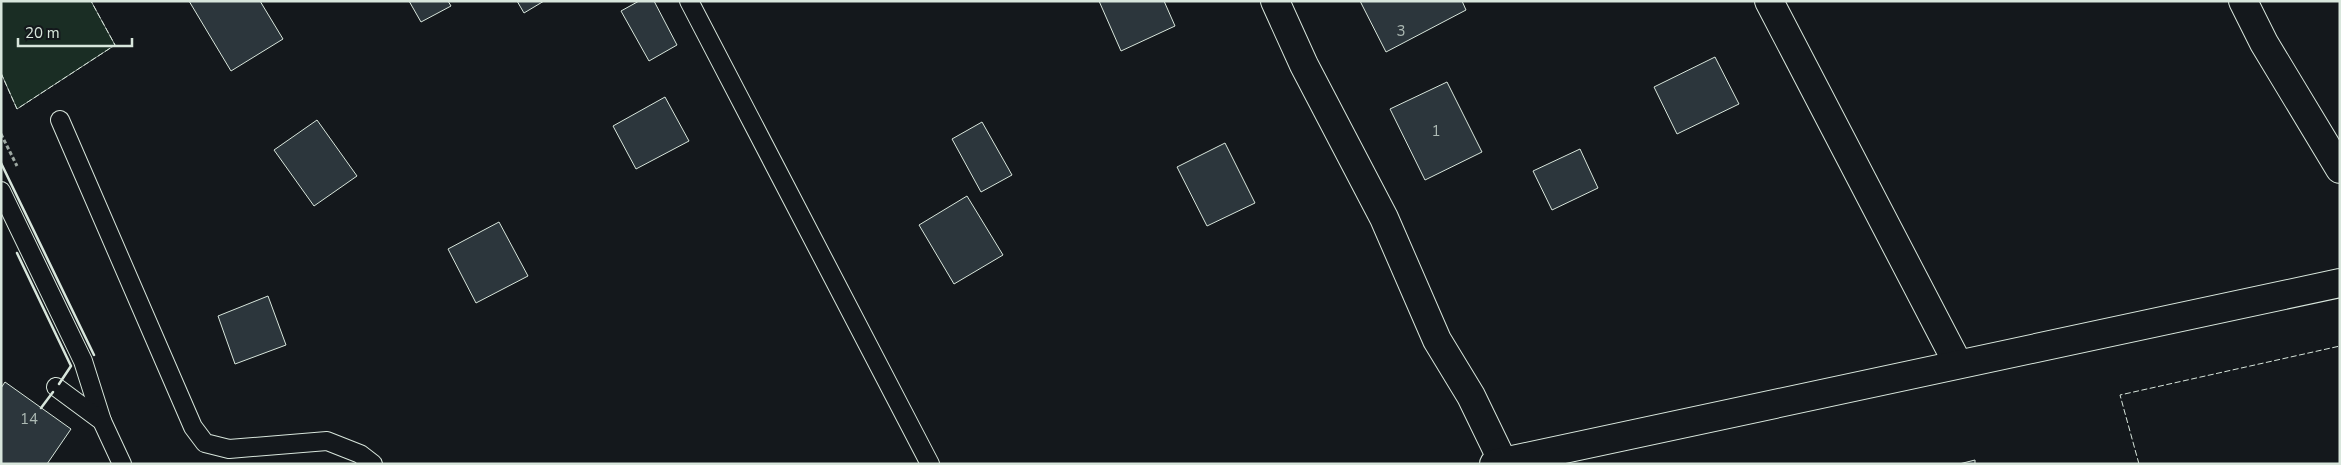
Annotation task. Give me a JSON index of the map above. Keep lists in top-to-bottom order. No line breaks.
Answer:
{"house_numbers":["3","1","14"],"scale_bar":"20 m"}
